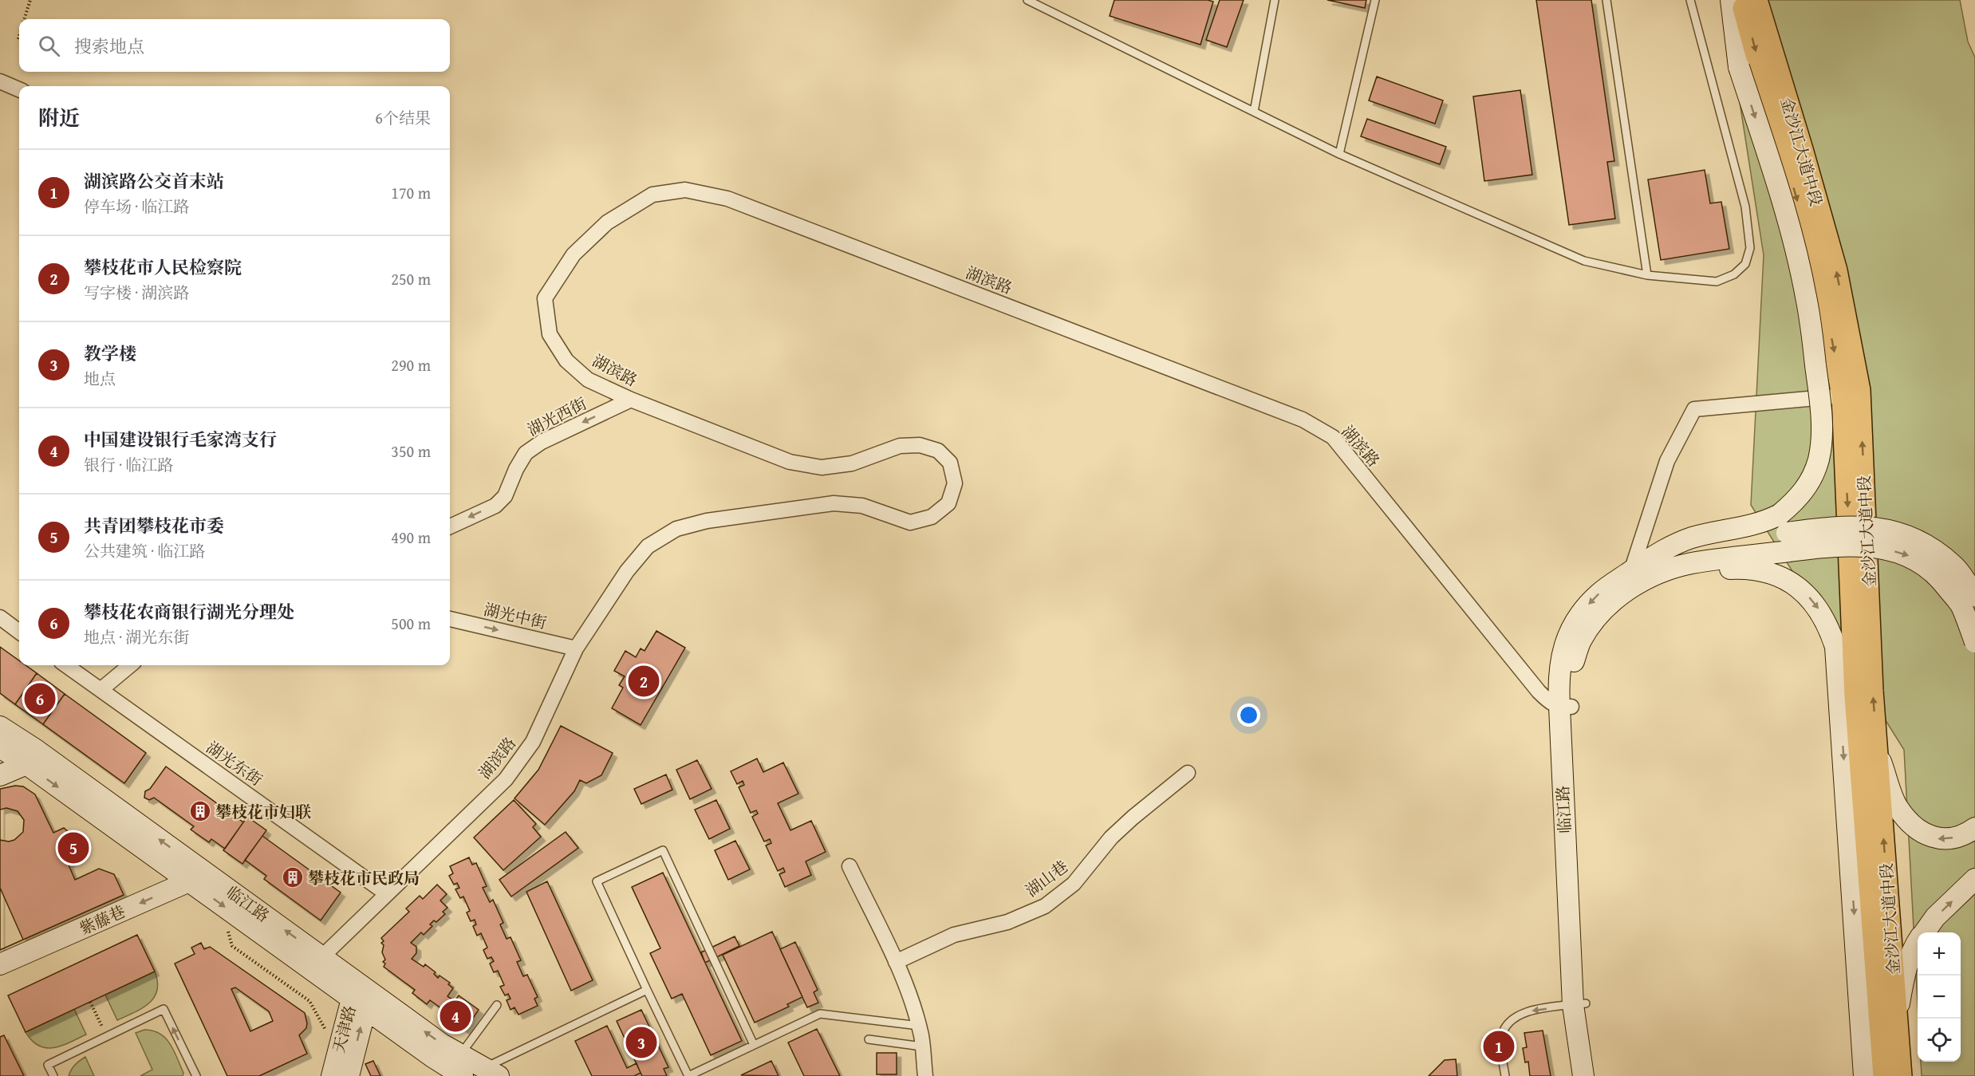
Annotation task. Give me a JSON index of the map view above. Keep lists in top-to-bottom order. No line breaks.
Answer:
{"streets":{"main road":["金沙江大道中段","临江路","紫藤巷","天津路"],"street":["湖滨路","湖光西街","湖光中街","湖光东街","湖山巷"]},"crossings":[["湖滨路","湖光西街"],["湖滨路","湖光中街"],["湖滨路","湖光东街"],["湖滨路","临江路"],["临江路","紫藤巷"],["临江路","天津路"]],"one_way":["湖光西街","湖光中街","紫藤巷"],"places":{"building":["攀枝花市妇联","攀枝花市民政局"]},"page":{"search":"搜索地点","heading":["附近","6个结果"],"list":[{"mark":"1","name":"湖滨路公交首末站","note":"停车场 · 临江路","value":"170 m"},{"mark":"2","name":"攀枝花市人民检察院","note":"写字楼 · 湖滨路","value":"250 m"},{"mark":"3","name":"教学楼","note":"地点","value":"290 m"},{"mark":"4","name":"中国建设银行毛家湾支行","note":"银行 · 临江路","value":"350 m"},{"mark":"5","name":"共青团攀枝花市委","note":"公共建筑 · 临江路","value":"490 m"},{"mark":"6","name":"攀枝花农商银行湖光分理处","note":"地点 · 湖光东街","value":"500 m"}],"pins":["2","6","5","4","3","1"],"map_buttons":["+","−"]}}
